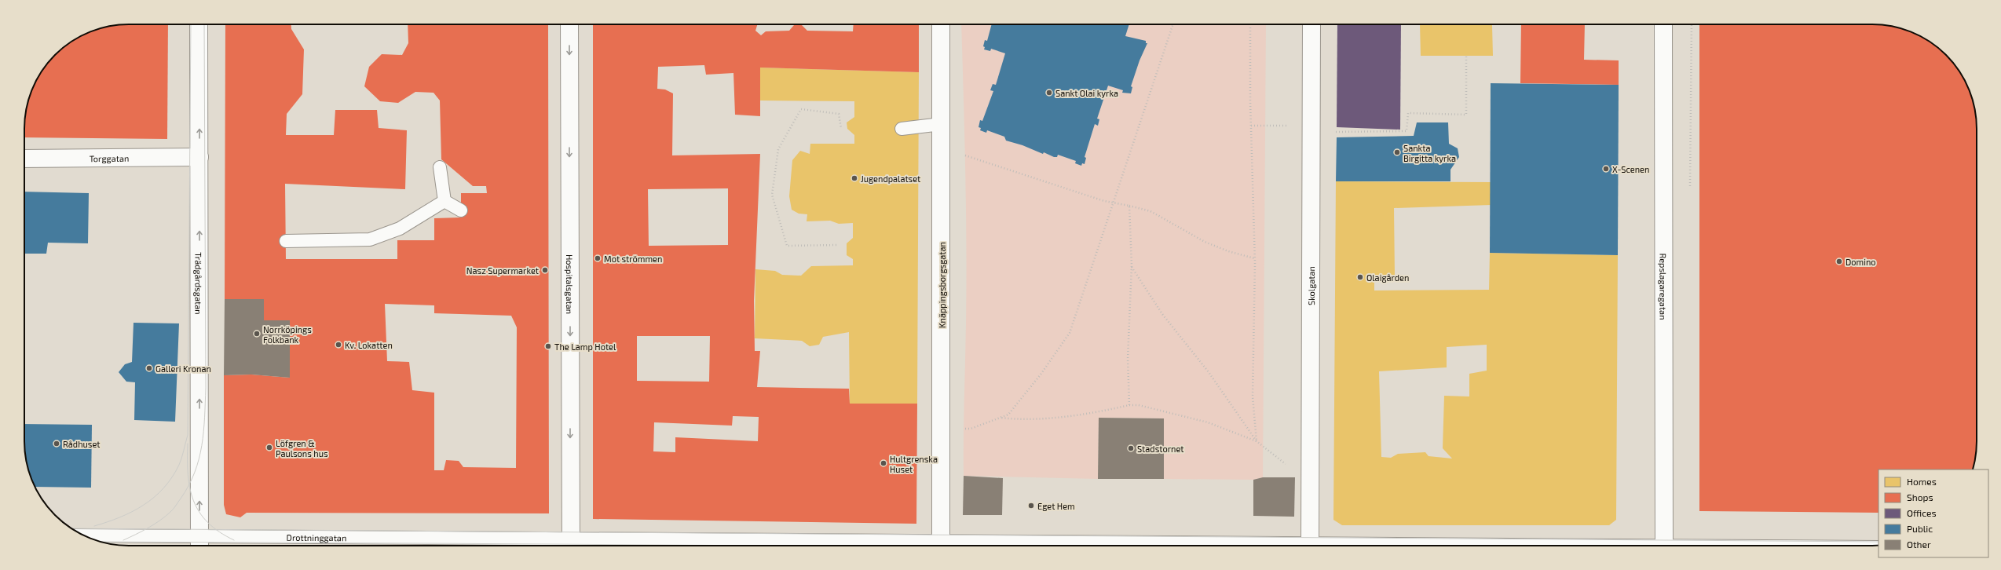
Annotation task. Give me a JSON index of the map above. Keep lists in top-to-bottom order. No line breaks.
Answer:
{"streets":{"street":["Torggatan","Trädgårdsgatan","Hospitalsgatan","Knäppingsborgsgatan","Skolgatan","Repslagaregatan"],"lane":["Drottninggatan"]},"crossings":[["Torggatan","Trädgårdsgatan"],["Trädgårdsgatan","Drottninggatan"],["Hospitalsgatan","Drottninggatan"],["Knäppingsborgsgatan","Drottninggatan"]],"one_way":["Trädgårdsgatan","Hospitalsgatan"],"places":["Sankt Olai kyrka","Sankta Birgitta kyrka","X-Scenen","Jugendpalatset","Mot strömmen","Domino","Nasz Supermarket","Olaigården","Norrköpings Folkbank","Kv. Lokatten","The Lamp Hotel","Galleri Kronan","Rådhuset","Löfgren & Paulsons hus","Stadstornet","Hultgrenska Huset","Eget Hem"],"legend":["Homes","Shops","Offices","Public","Other"]}
